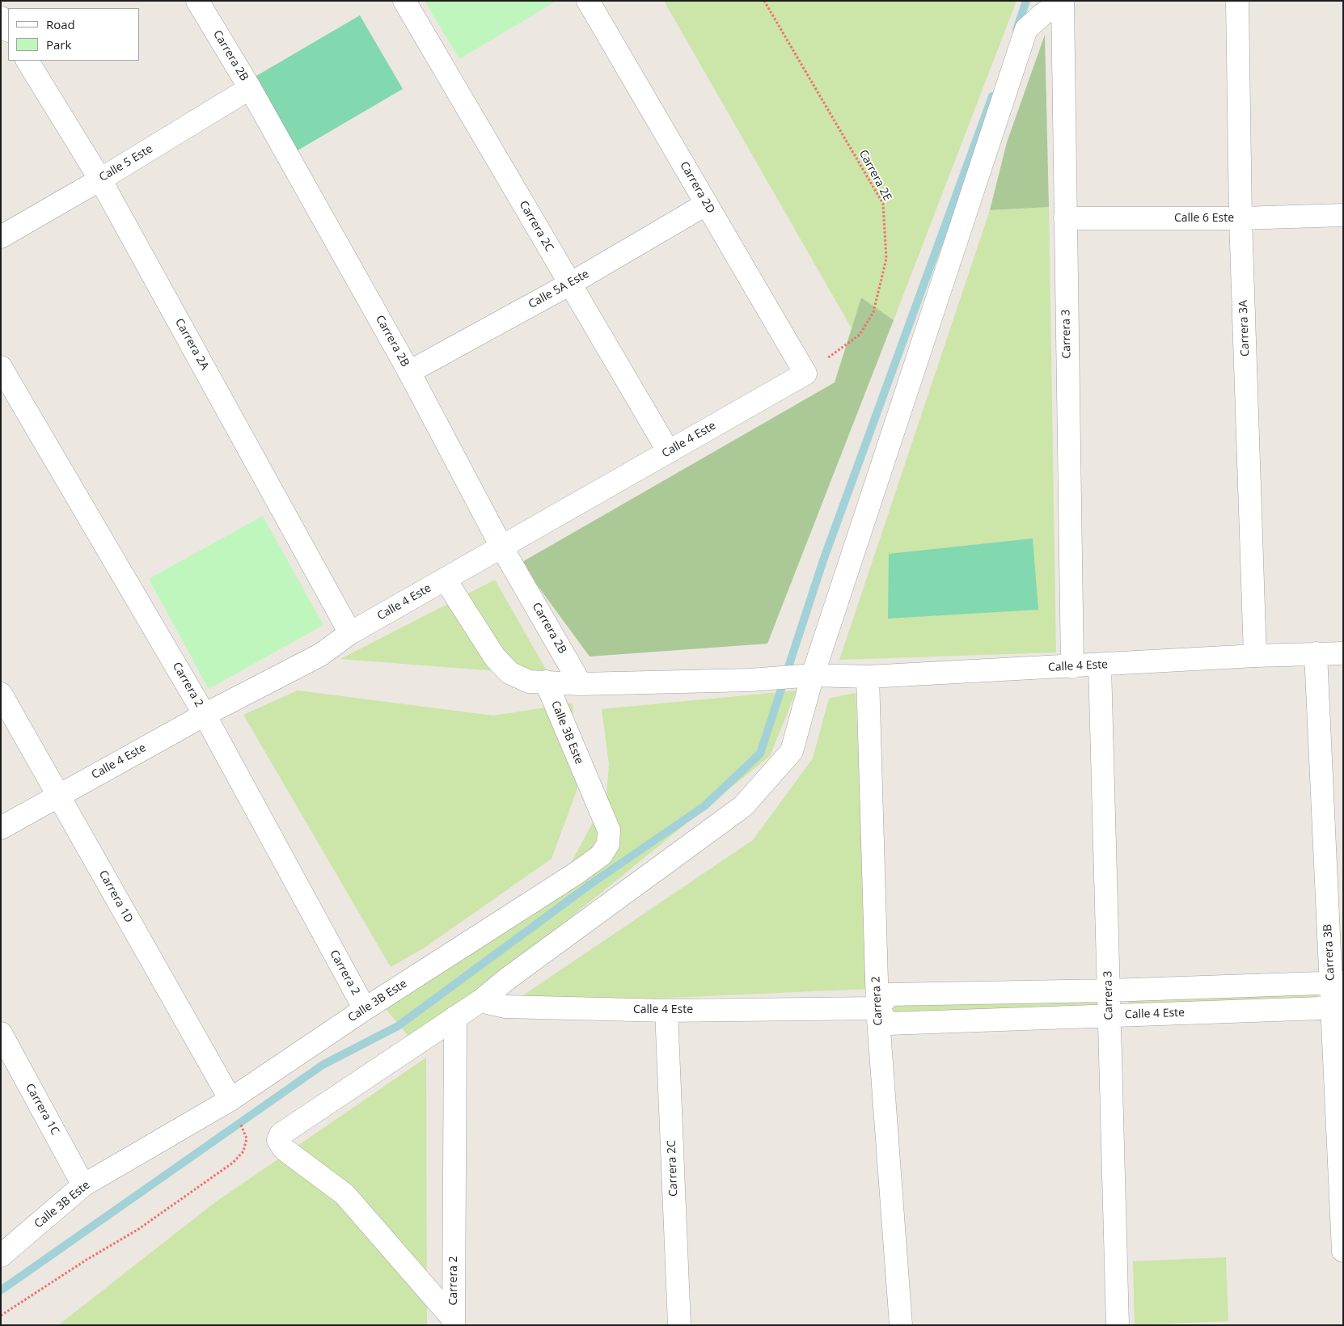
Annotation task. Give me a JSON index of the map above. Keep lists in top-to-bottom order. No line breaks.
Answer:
{"streets":{"street":["Carrera 2B","Calle 5 Este","Carrera 2D","Calle 6 Este","Carrera 2C","Calle 5A Este","Carrera 3A","Carrera 3","Carrera 2A","Calle 4 Este","Carrera 2","Calle 3B Este","Carrera 1D","Carrera 3B","Carrera 1C"],"path":["Carrera 2E"]},"crossings":[["Carrera 2B","Calle 5 Este"],["Carrera 2B","Calle 5A Este"],["Carrera 2B","Calle 4 Este"],["Calle 5 Este","Carrera 2A"],["Carrera 2E","Carrera 2D"],["Carrera 2E","Calle 4 Este"],["Carrera 2D","Calle 5A Este"],["Carrera 2D","Calle 4 Este"],["Calle 6 Este","Carrera 3A"],["Calle 6 Este","Carrera 3"],["Carrera 2C","Calle 5A Este"],["Carrera 2C","Calle 4 Este"],["Carrera 3A","Calle 4 Este"],["Carrera 3","Calle 4 Este"],["Carrera 2A","Calle 4 Este"],["Calle 4 Este","Carrera 2"],["Calle 4 Este","Calle 3B Este"],["Calle 4 Este","Carrera 1D"],["Calle 4 Este","Carrera 3B"],["Carrera 2","Calle 3B Este"],["Calle 3B Este","Carrera 1D"],["Calle 3B Este","Carrera 1C"]],"legend":["Road","Park"]}
